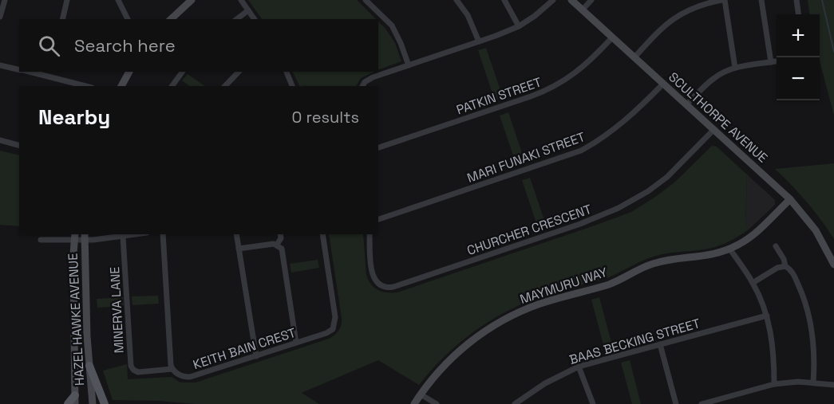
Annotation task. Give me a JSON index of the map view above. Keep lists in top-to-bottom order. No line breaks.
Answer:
{"streets":{"street":["PATKIN STREET","SCULTHORPE AVENUE","MARI FUNAKI STREET","CHURCHER CRESCENT","MAYMURU WAY","MINERVA LANE","HAZEL HAWKE AVENUE","BAAS BECKING STREET","KEITH BAIN CREST"]},"crossings":[["PATKIN STREET","SCULTHORPE AVENUE"],["SCULTHORPE AVENUE","MARI FUNAKI STREET"],["SCULTHORPE AVENUE","CHURCHER CRESCENT"],["SCULTHORPE AVENUE","MAYMURU WAY"],["MINERVA LANE","KEITH BAIN CREST"]],"page":{"map_buttons":["+","−"],"search":"Search here","heading":["Nearby","0 results"]}}
